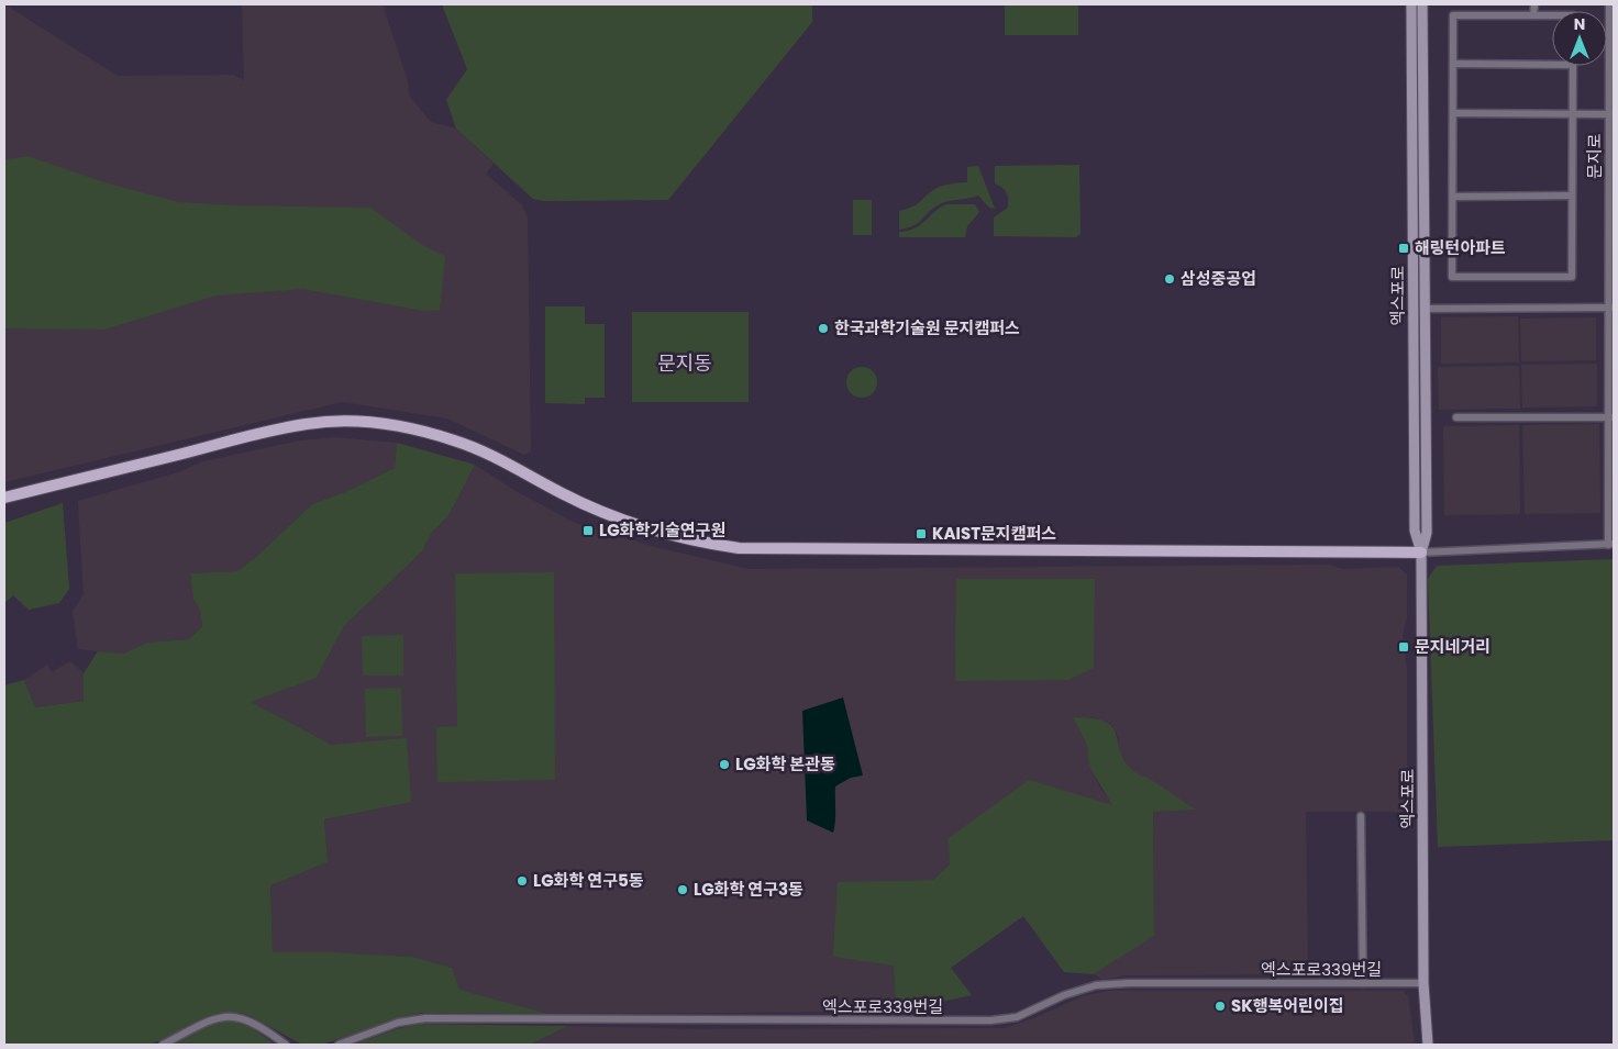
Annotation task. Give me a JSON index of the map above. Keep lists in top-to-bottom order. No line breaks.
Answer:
{"streets":{"main road":["엑스포로"],"street":["문지로","엑스포로339번길"]},"crossings":[["문지로","엑스포로"],["엑스포로","엑스포로339번길"]],"districts":["문지동"],"places":{"transit":["해링턴아파트","LG화학기술연구원","KAIST문지캠퍼스","문지네거리"],"other":["삼성중공업","한국과학기술원 문지캠퍼스","LG화학 본관동","LG화학 연구5동","LG화학 연구3동","SK행복어린이집"]},"north":"top"}
